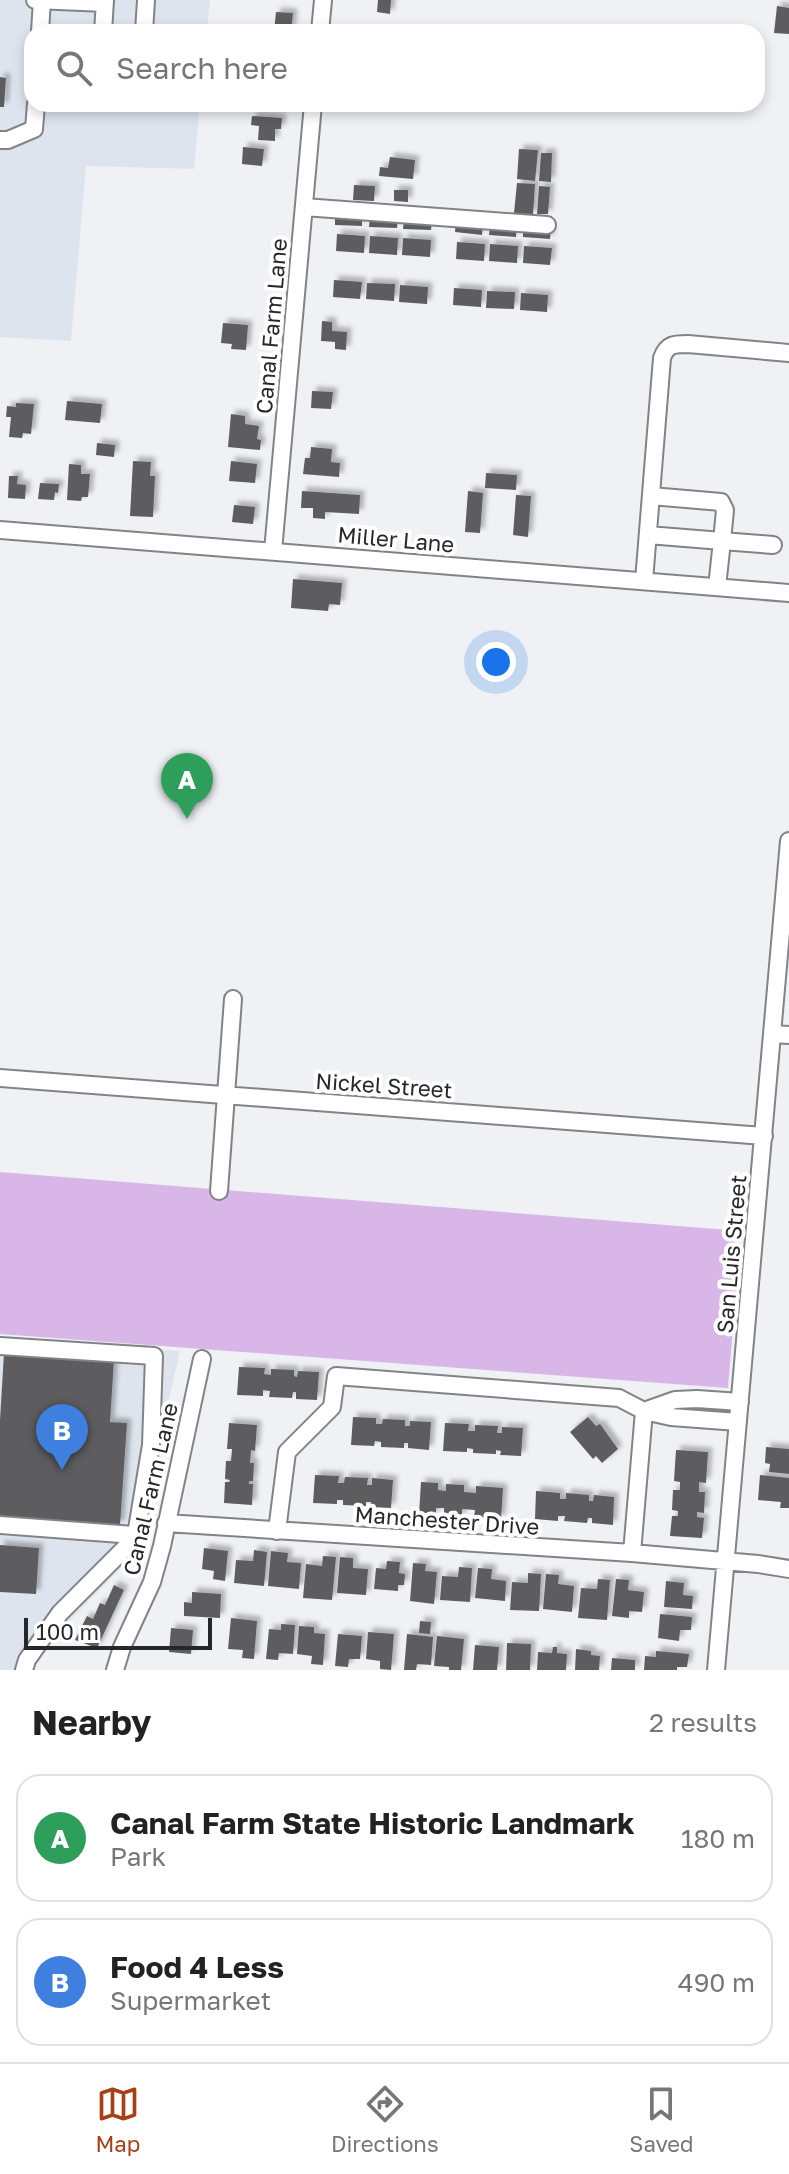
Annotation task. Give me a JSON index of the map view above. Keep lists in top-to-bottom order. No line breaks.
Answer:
{"streets":{"street":["Canal Farm Lane","Miller Lane","Nickel Street","San Luis Street","Manchester Drive"]},"crossings":[["Canal Farm Lane","Miller Lane"],["Canal Farm Lane","Manchester Drive"],["Nickel Street","San Luis Street"],["San Luis Street","Manchester Drive"]],"scale_bar":"100 m","page":{"search":"Search here","pins":["A","B"],"scale":"100 m","heading":["Nearby","2 results"],"list":[{"mark":"A","name":"Canal Farm State Historic Landmark","note":"Park","value":"180 m"},{"mark":"B","name":"Food 4 Less","note":"Supermarket","value":"490 m"}],"nav":["Map","Directions","Saved"]}}
